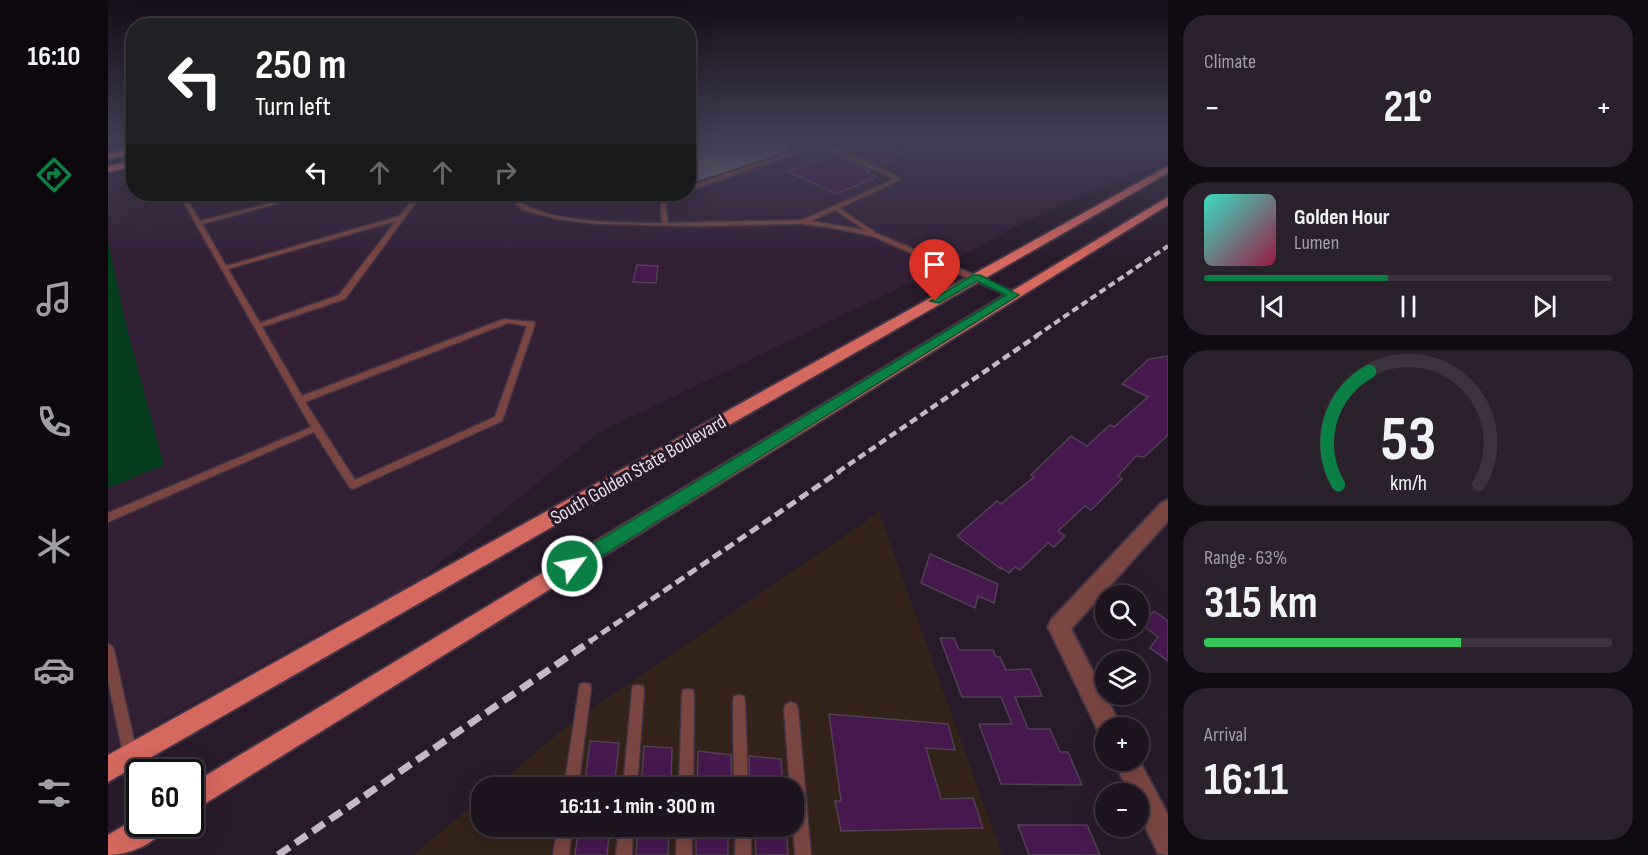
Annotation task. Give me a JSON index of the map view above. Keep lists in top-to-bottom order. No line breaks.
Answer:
{"streets":{"main road":["South Golden State Boulevard"]},"page":{"tabs":"16:10","tile":["Climate",["Range · 63%","315 km"],["Arrival","16:11"]],"turn":["250 m","Turn left"],"heat":["−","21°","+"],"song":["Golden Hour","Lumen"],"map_buttons":["+","−"],"limit":"60","trip":"16:11 · 1 min · 300 m","gauge":["53","km/h"]}}
